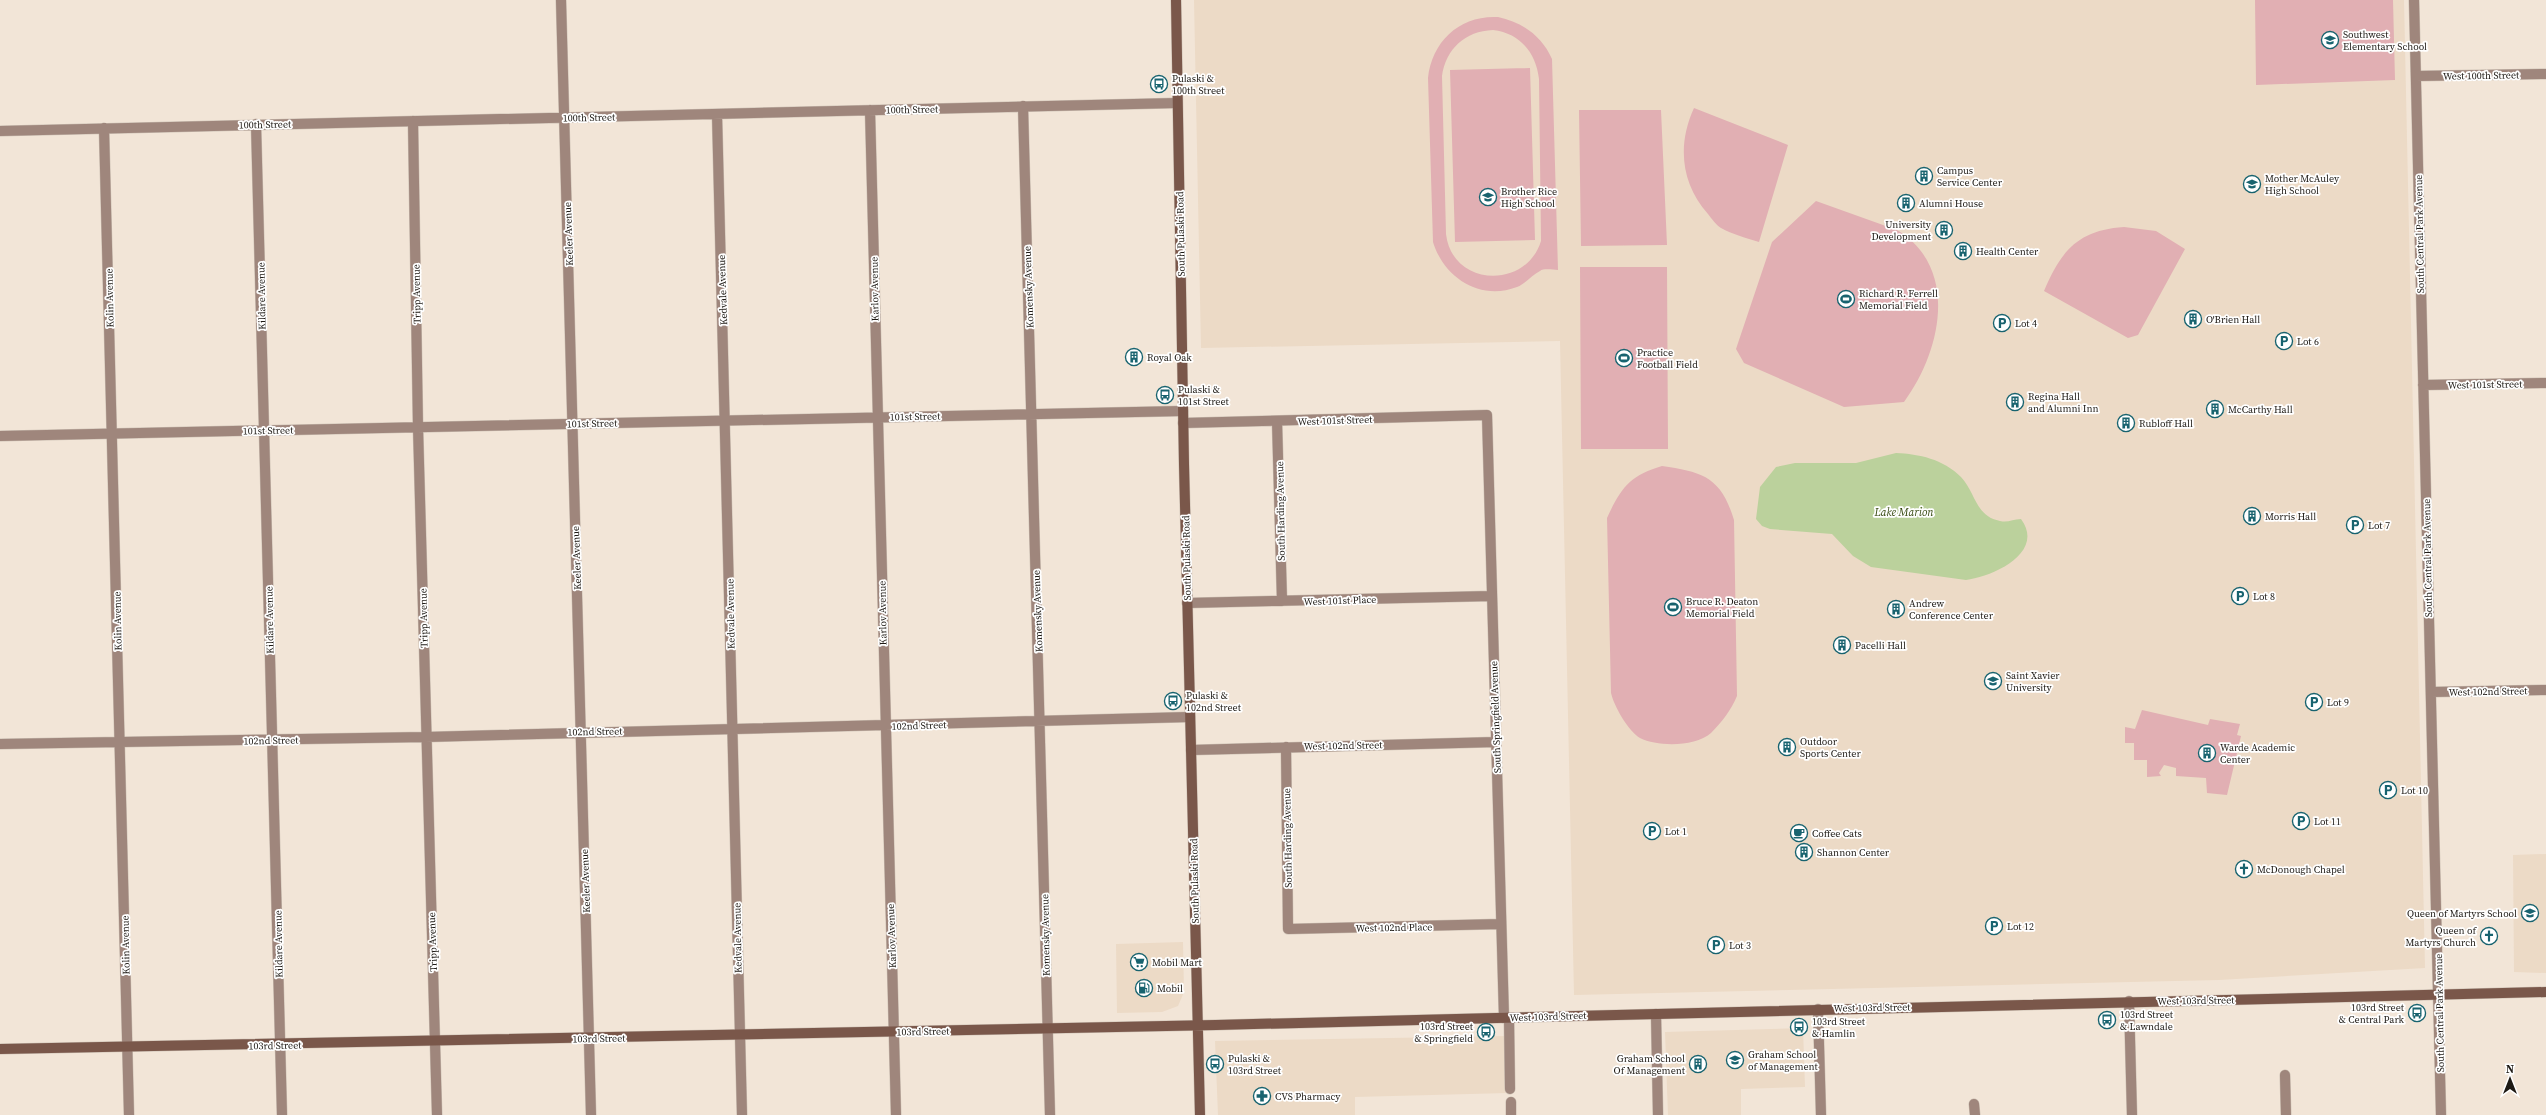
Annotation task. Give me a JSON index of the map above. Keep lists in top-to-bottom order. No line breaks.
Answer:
{"streets":{"main road":["South Pulaski Road","West 103rd Street","103rd Street"],"street":["West 100th Street","100th Street","Keeler Avenue","South Central Park Avenue","Komensky Avenue","Karlov Avenue","Kedvale Avenue","Tripp Avenue","Kildare Avenue","Kolin Avenue","West 101st Street","101st Street","South Harding Avenue","West 101st Place","West 102nd Street","South Springfield Avenue","102nd Street","West 102nd Place"]},"crossings":[["West 100th Street","South Central Park Avenue"],["100th Street","Keeler Avenue"],["100th Street","South Pulaski Road"],["100th Street","Komensky Avenue"],["100th Street","Karlov Avenue"],["100th Street","Kedvale Avenue"],["100th Street","Tripp Avenue"],["100th Street","Kildare Avenue"],["100th Street","Kolin Avenue"],["Keeler Avenue","101st Street"],["Keeler Avenue","102nd Street"],["Keeler Avenue","103rd Street"],["South Pulaski Road","West 101st Street"],["South Pulaski Road","101st Street"],["South Pulaski Road","West 101st Place"],["South Pulaski Road","West 102nd Street"],["South Pulaski Road","102nd Street"],["South Pulaski Road","West 103rd Street"],["South Pulaski Road","103rd Street"],["South Central Park Avenue","West 101st Street"],["South Central Park Avenue","West 102nd Street"],["South Central Park Avenue","West 103rd Street"],["Komensky Avenue","101st Street"],["Komensky Avenue","102nd Street"],["Komensky Avenue","103rd Street"],["Karlov Avenue","101st Street"],["Karlov Avenue","102nd Street"],["Karlov Avenue","103rd Street"],["Kedvale Avenue","101st Street"],["Kedvale Avenue","102nd Street"],["Kedvale Avenue","103rd Street"],["Tripp Avenue","101st Street"],["Tripp Avenue","102nd Street"],["Tripp Avenue","103rd Street"],["Kildare Avenue","101st Street"],["Kildare Avenue","102nd Street"],["Kildare Avenue","103rd Street"],["Kolin Avenue","101st Street"],["Kolin Avenue","102nd Street"],["Kolin Avenue","103rd Street"],["West 101st Street","South Harding Avenue"],["West 101st Street","South Springfield Avenue"],["South Harding Avenue","West 101st Place"],["South Harding Avenue","West 102nd Street"],["South Harding Avenue","West 102nd Place"],["West 101st Place","South Springfield Avenue"],["West 102nd Street","South Springfield Avenue"],["South Springfield Avenue","West 102nd Place"],["South Springfield Avenue","West 103rd Street"],["West 103rd Street","103rd Street"]],"water":["Lake Marion"],"places":{"school or university":["Southwest Elementary School","Mother McAuley High School","Brother Rice High School","Saint Xavier University","Queen of Martyrs School","Graham School of Management"],"bus stop":["Pulaski & 100th Street","Pulaski & 101st Street","Pulaski & 102nd Street","103rd Street & Central Park","103rd Street & Lawndale","103rd Street & Hamlin","103rd Street & Springfield","Pulaski & 103rd Street"],"building":["Campus Service Center","Alumni House","University Development","Health Center","O'Brien Hall","Royal Oak","Regina Hall and Alumni Inn","McCarthy Hall","Rubloff Hall","Morris Hall","Andrew Conference Center","Pacelli Hall","Outdoor Sports Center","Warde Academic Center","Shannon Center","Graham School Of Management"],"sports":["Richard R. Ferrell Memorial Field","Practice Football Field","Bruce R. Deaton Memorial Field"],"parking":["Lot 4","Lot 6","Lot 7","Lot 8","Lot 9","Lot 10","Lot 11","Lot 1","Lot 12","Lot 3"],"cafe":["Coffee Cats"],"church":["McDonough Chapel","Queen of Martyrs Church"],"supermarket":["Mobil Mart"],"fuel station":["Mobil"],"pharmacy":["CVS Pharmacy"]},"north":"top"}
